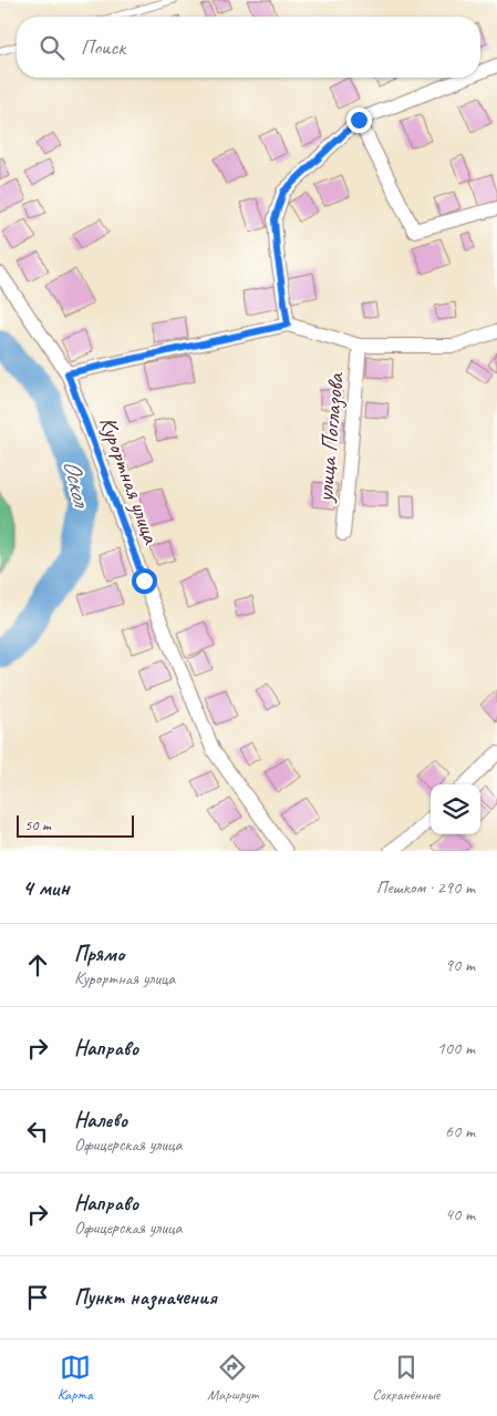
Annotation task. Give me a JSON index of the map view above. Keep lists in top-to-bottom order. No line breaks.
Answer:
{"streets":{"street":["улица Поглазова","Курортная улица"]},"water":["Оскол"],"scale_bar":"50 m","page":{"search":"Поиск","scale":"50 m","heading":["4 мин","Пешком · 290 m"],"list":[["Прямо","Курортная улица","90 m"],["Направо","100 m"],["Налево","Офицерская улица","60 m"],["Направо","Офицерская улица","40 m"],"Пункт назначения"],"nav":["Карта","Маршрут","Сохранённые"]}}
